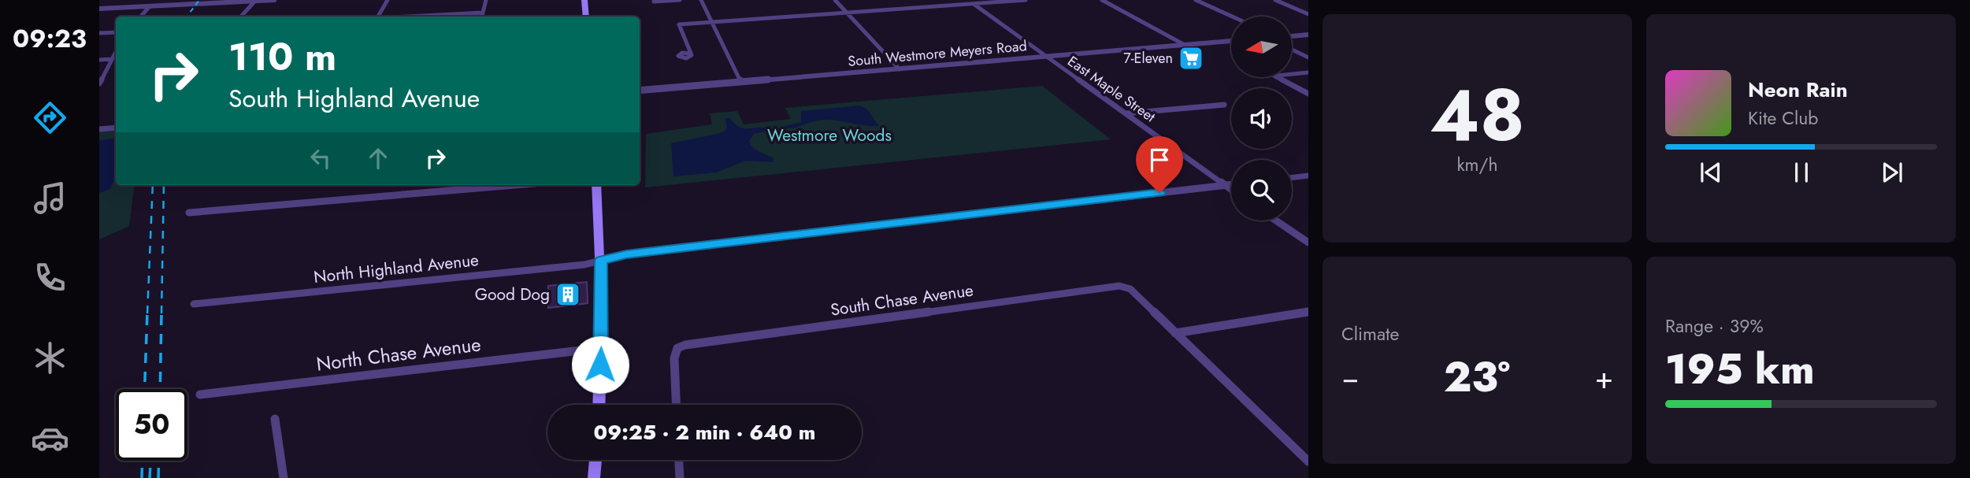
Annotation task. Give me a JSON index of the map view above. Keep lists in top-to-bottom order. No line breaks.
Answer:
{"streets":{"street":["South Westmore Meyers Road","East Maple Street","North Highland Avenue","South Chase Avenue","North Chase Avenue"]},"crossings":[["South Westmore Meyers Road","East Maple Street"]],"parks":["Westmore Woods"],"places":{"supermarket":["7-Eleven"],"building":["Good Dog"]},"north":"left","page":{"tabs":"09:23","tile":[["48","km/h"],"Climate",["Range · 39%","195 km"]],"turn":["110 m","South Highland Avenue"],"song":["Neon Rain","Kite Club"],"heat":["−","23°","+"],"limit":"50","trip":"09:25 · 2 min · 640 m"}}
